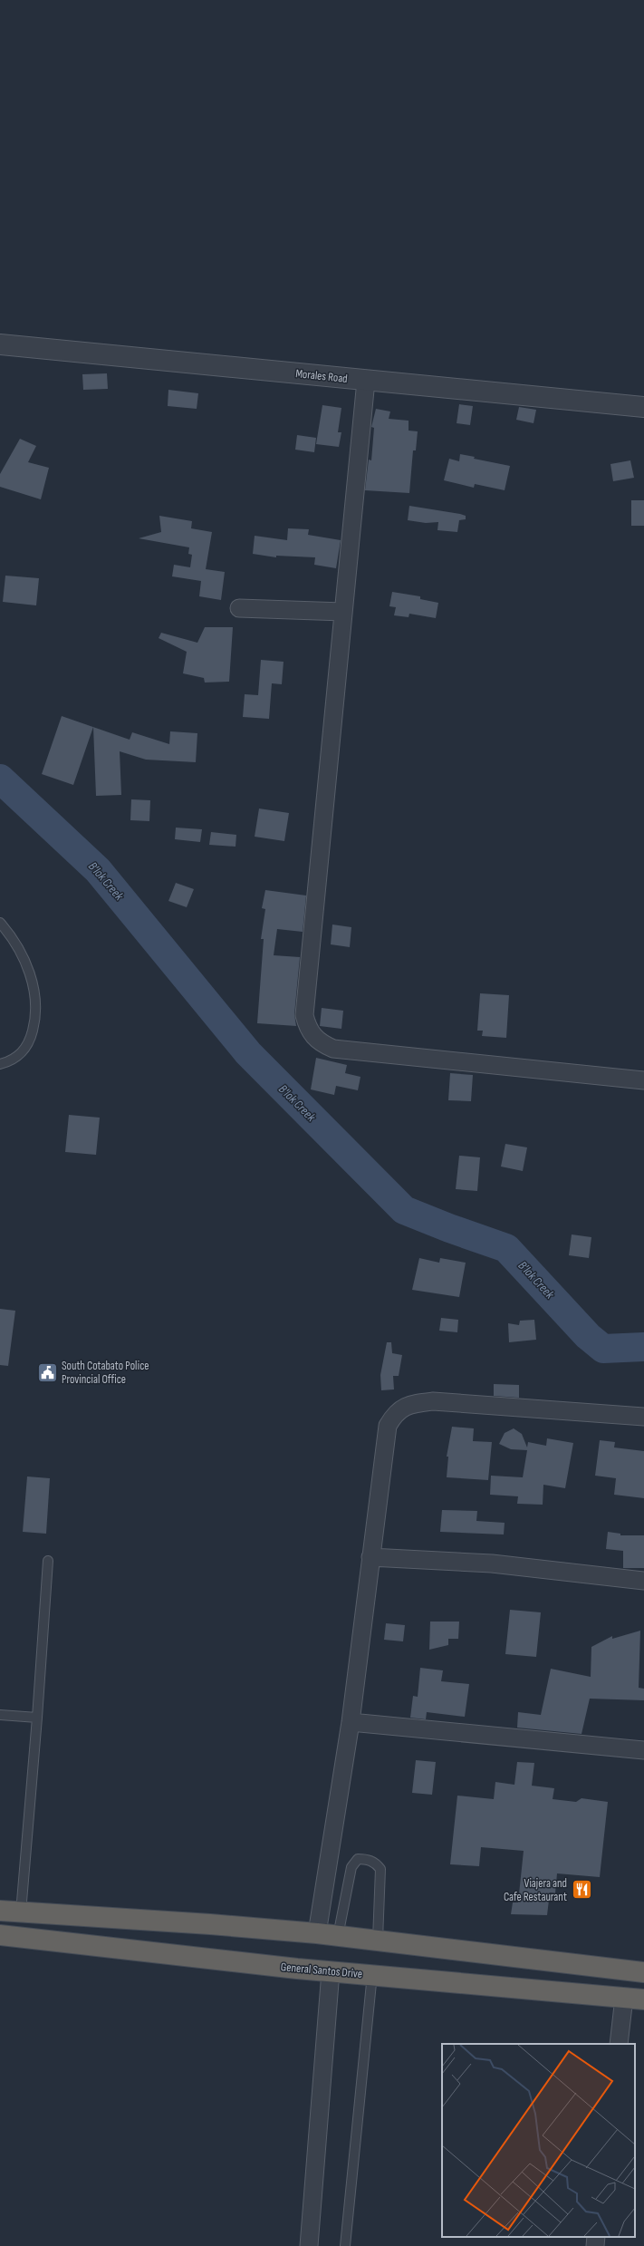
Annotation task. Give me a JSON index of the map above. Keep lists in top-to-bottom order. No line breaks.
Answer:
{"streets":{"highway":["General Santos Drive"],"street":["Morales Road"]},"water":["B'lok Creek"],"places":{"public building":["South Cotabato Police Provincial Office"],"restaurant":["Viajera and Cafe Restaurant"]}}
